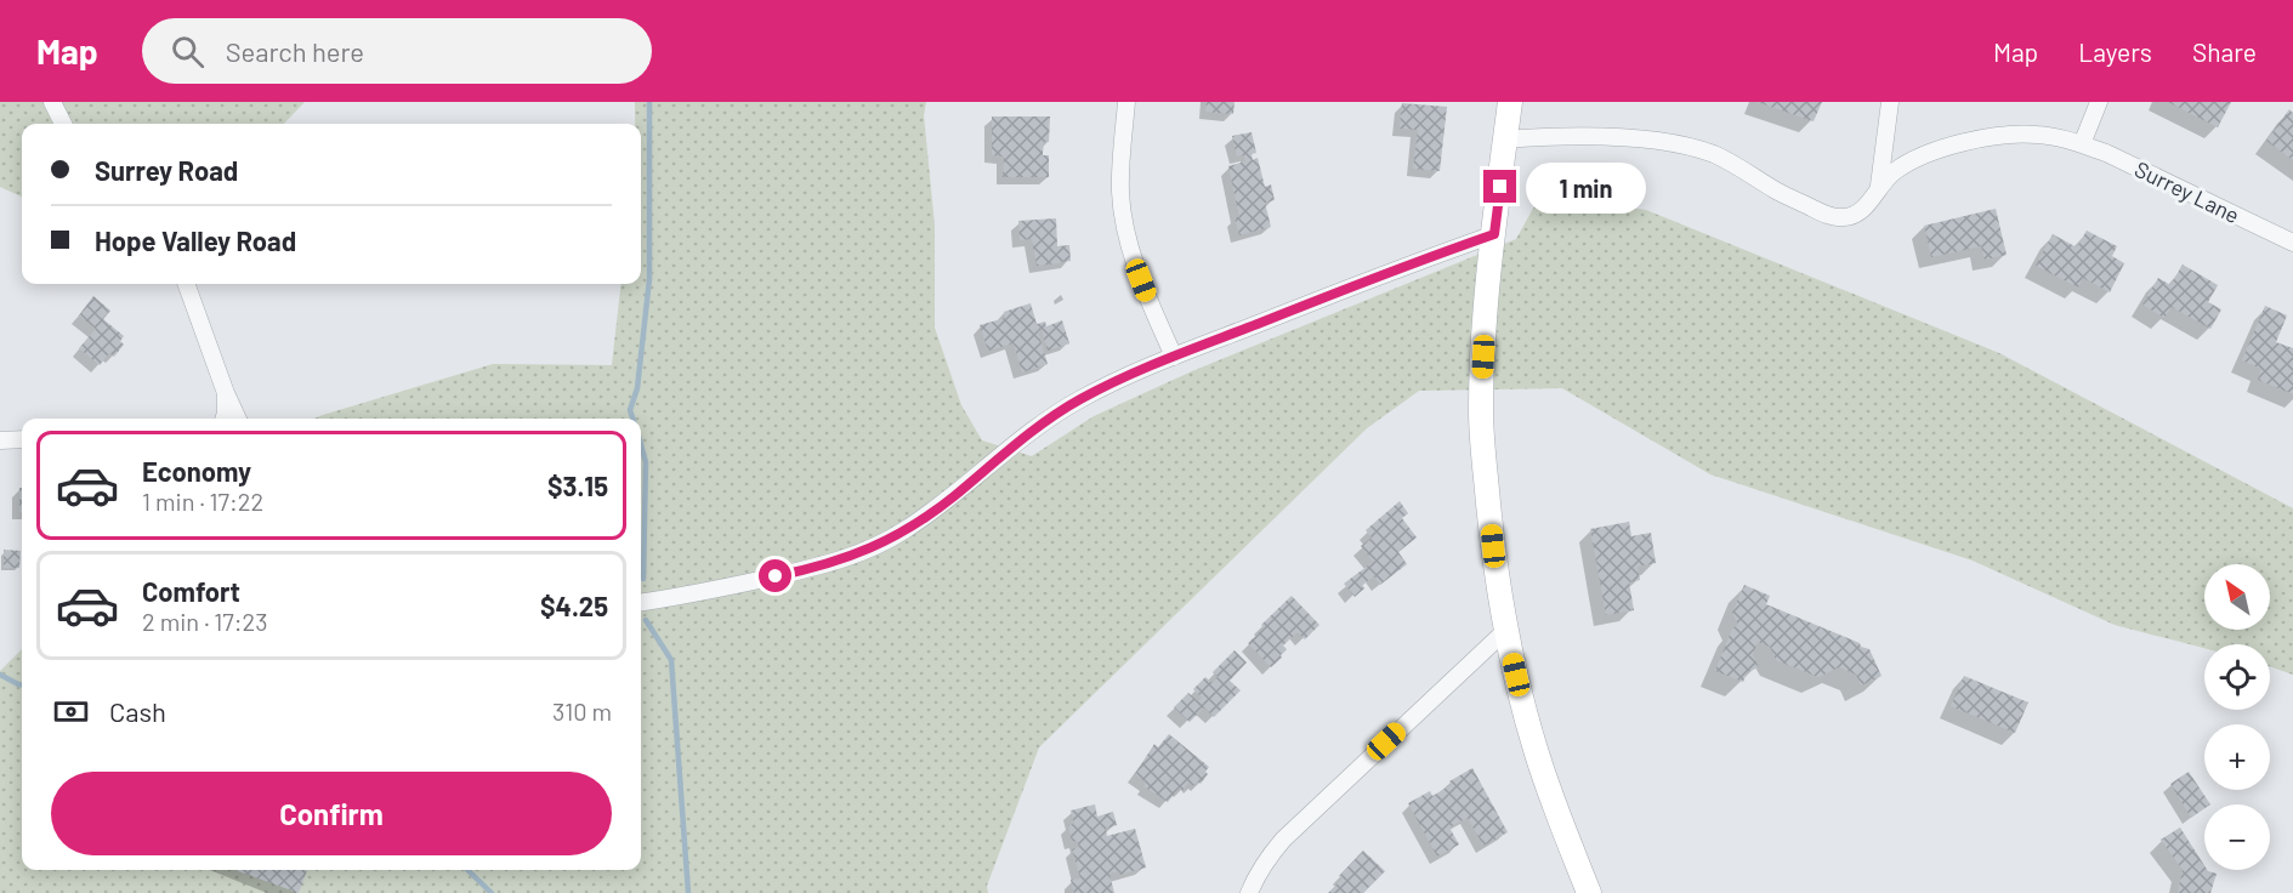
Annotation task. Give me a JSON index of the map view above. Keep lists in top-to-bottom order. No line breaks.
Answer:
{"streets":{"street":["Surrey Lane"]},"north":"top left","page":{"header":"Map","search":"Search here","nav":["Map","Layers","Share"],"banner":["Surrey Road","Hope Valley Road"],"bubble":"1 min","list":[{"name":"Economy","note":"1 min · 17:22","value":"$3.15"},{"name":"Comfort","note":"2 min · 17:23","value":"$4.25"}],"map_buttons":["+","−"],"pay":["Cash","310 m"],"buttons":"Confirm"}}
